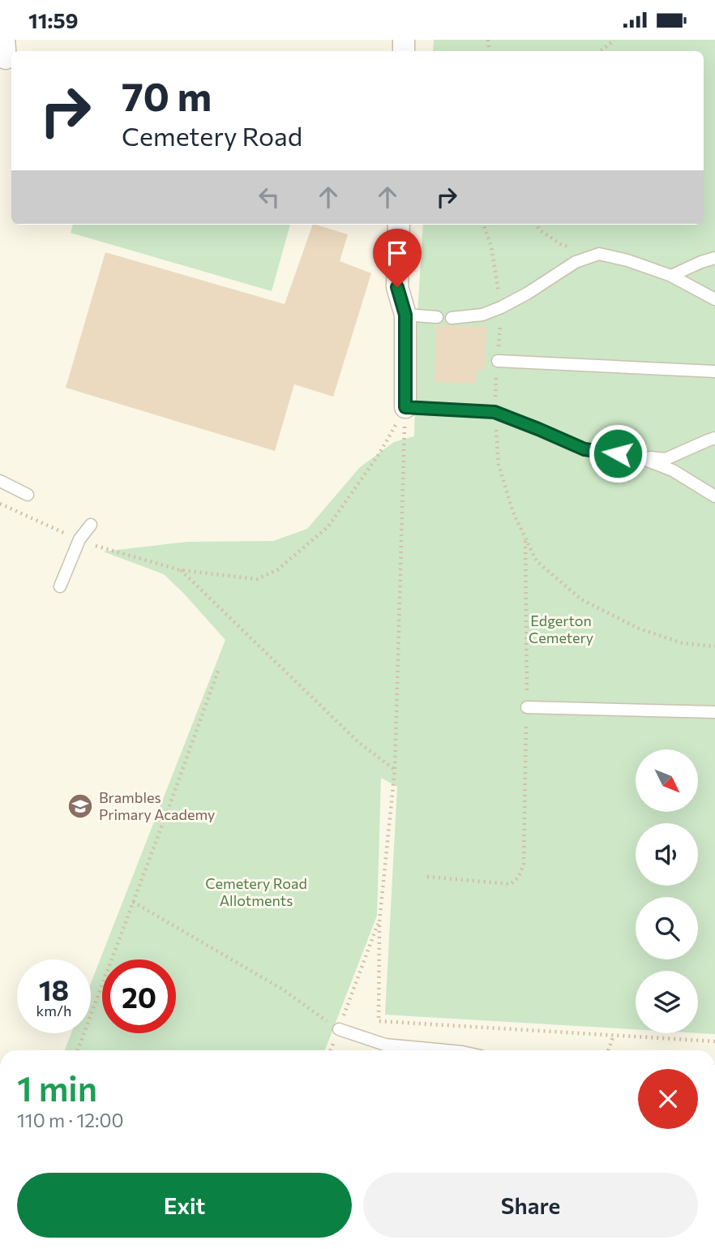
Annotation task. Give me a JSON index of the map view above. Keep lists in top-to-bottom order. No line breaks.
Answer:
{"parks":["Edgerton Cemetery","Cemetery Road Allotments"],"places":{"school or university":["Brambles Primary Academy"]},"north":"bottom right","page":{"status":"11:59","turn":["70 m","Cemetery Road"],"speed":"18 km/h","limit":"20","heading":["1 min","110 m · 12:00"],"buttons":["Exit","Share"]}}
